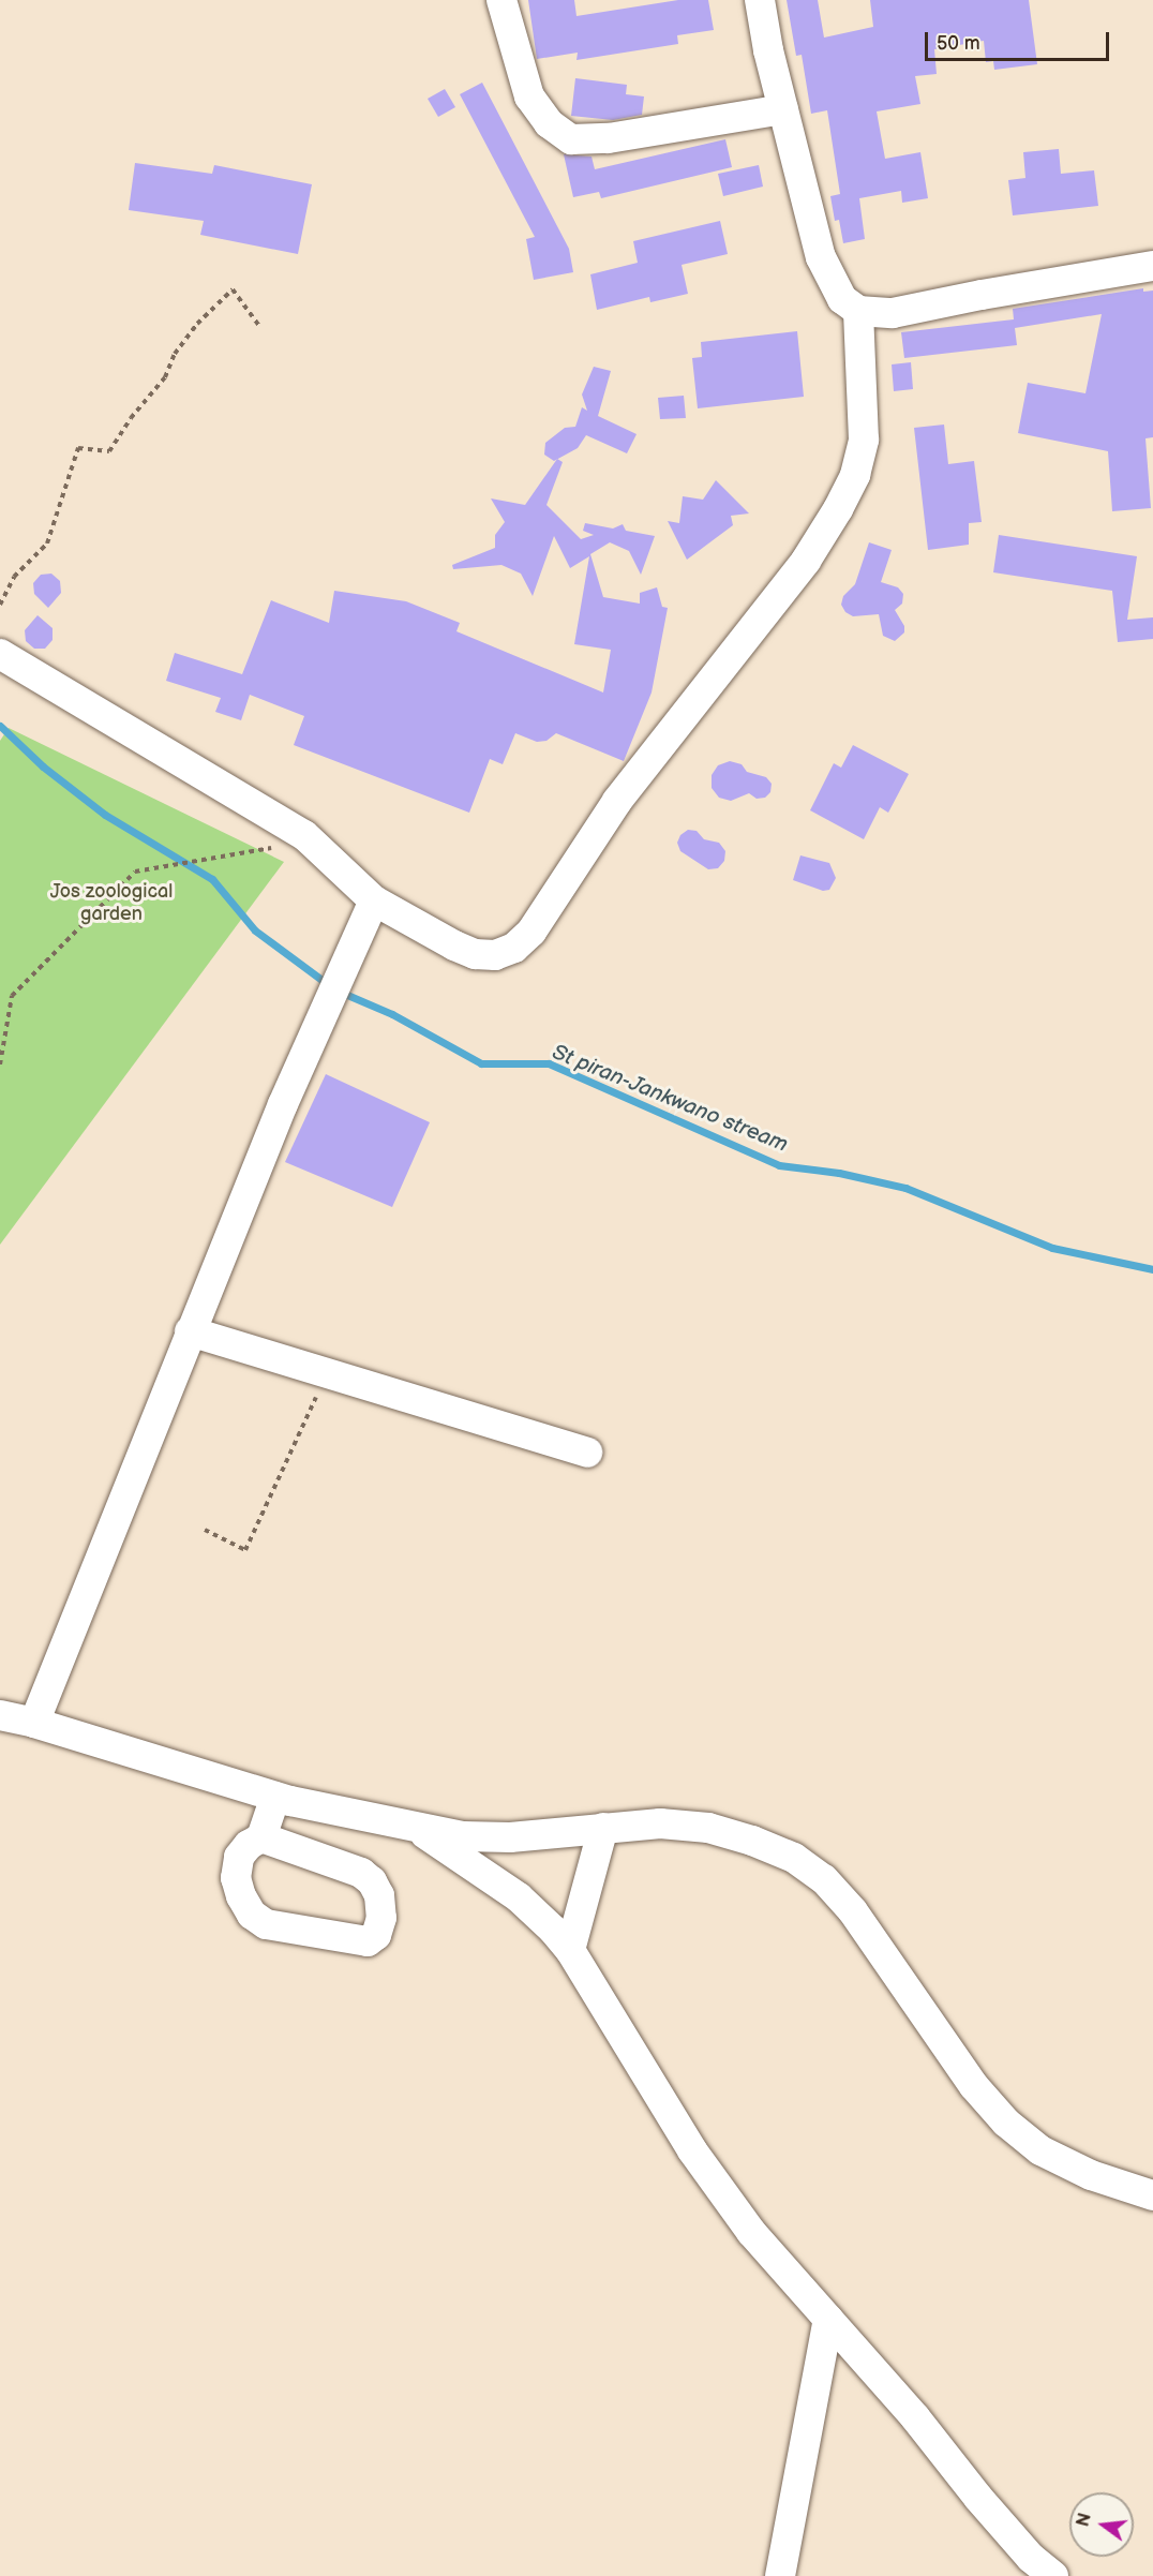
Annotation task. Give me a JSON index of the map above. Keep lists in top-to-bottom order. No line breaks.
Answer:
{"water":["St piran-Jankwano stream"],"parks":["Jos zoological garden"],"scale_bar":"50 m","north":"left"}
